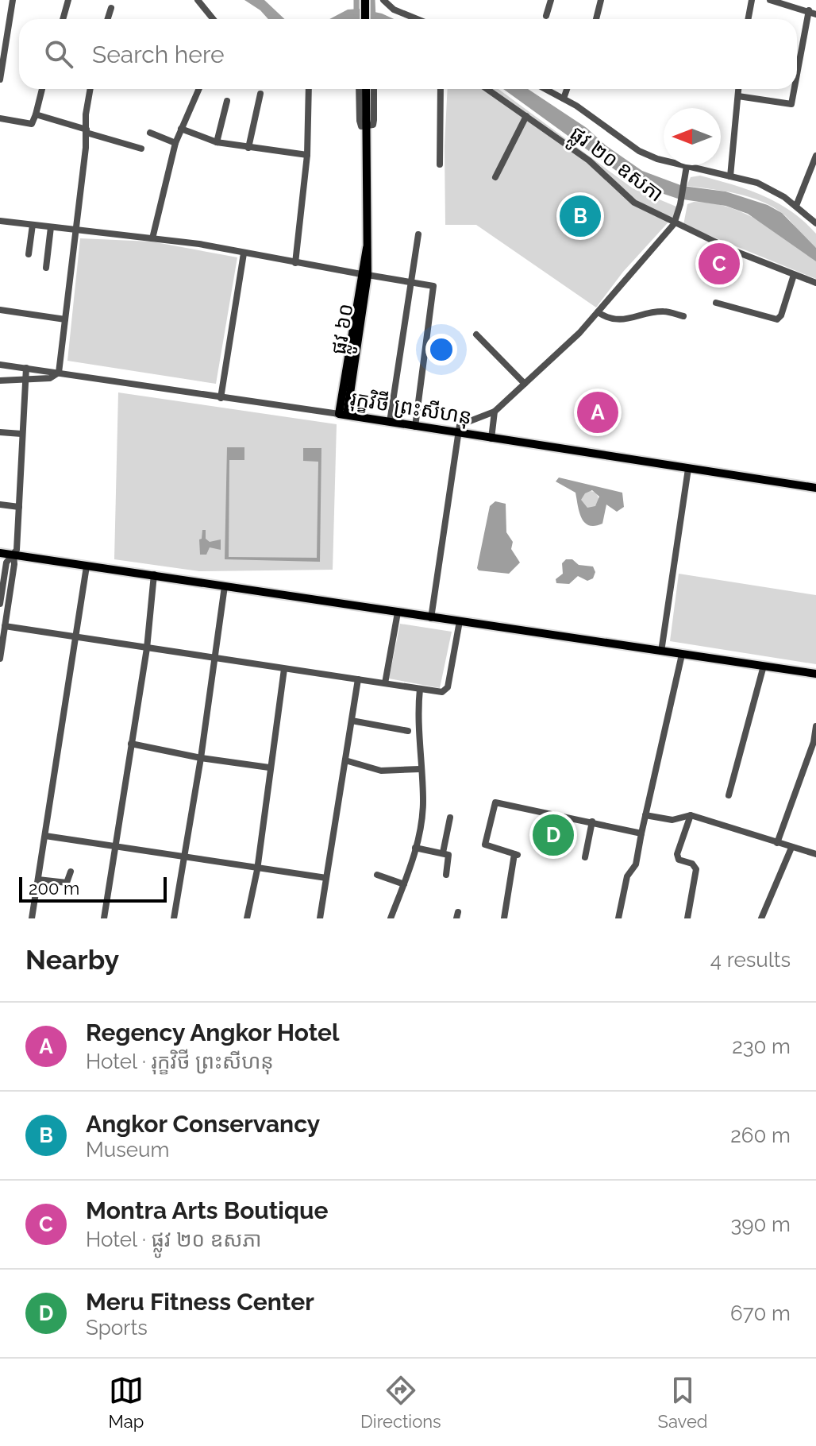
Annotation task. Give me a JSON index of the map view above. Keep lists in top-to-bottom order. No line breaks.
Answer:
{"streets":{"main road":["ផ្លូវ ៦០","រុក្ខវិថី ព្រះសីហនុ"],"street":["ផ្លូវ ២០ ឧសភា"]},"crossings":[["ផ្លូវ ៦០","រុក្ខវិថី ព្រះសីហនុ"]],"scale_bar":"200 m","north":"left","page":{"search":"Search here","pins":["B","C","A","D"],"scale":"200 m","heading":["Nearby","4 results"],"list":[{"mark":"A","name":"Regency Angkor Hotel","note":"Hotel · រុក្ខវិថី ព្រះសីហនុ","value":"230 m"},{"mark":"B","name":"Angkor Conservancy","note":"Museum","value":"260 m"},{"mark":"C","name":"Montra Arts Boutique","note":"Hotel · ផ្លូវ ២០ ឧសភា","value":"390 m"},{"mark":"D","name":"Meru Fitness Center","note":"Sports","value":"670 m"}],"nav":["Map","Directions","Saved"]}}
